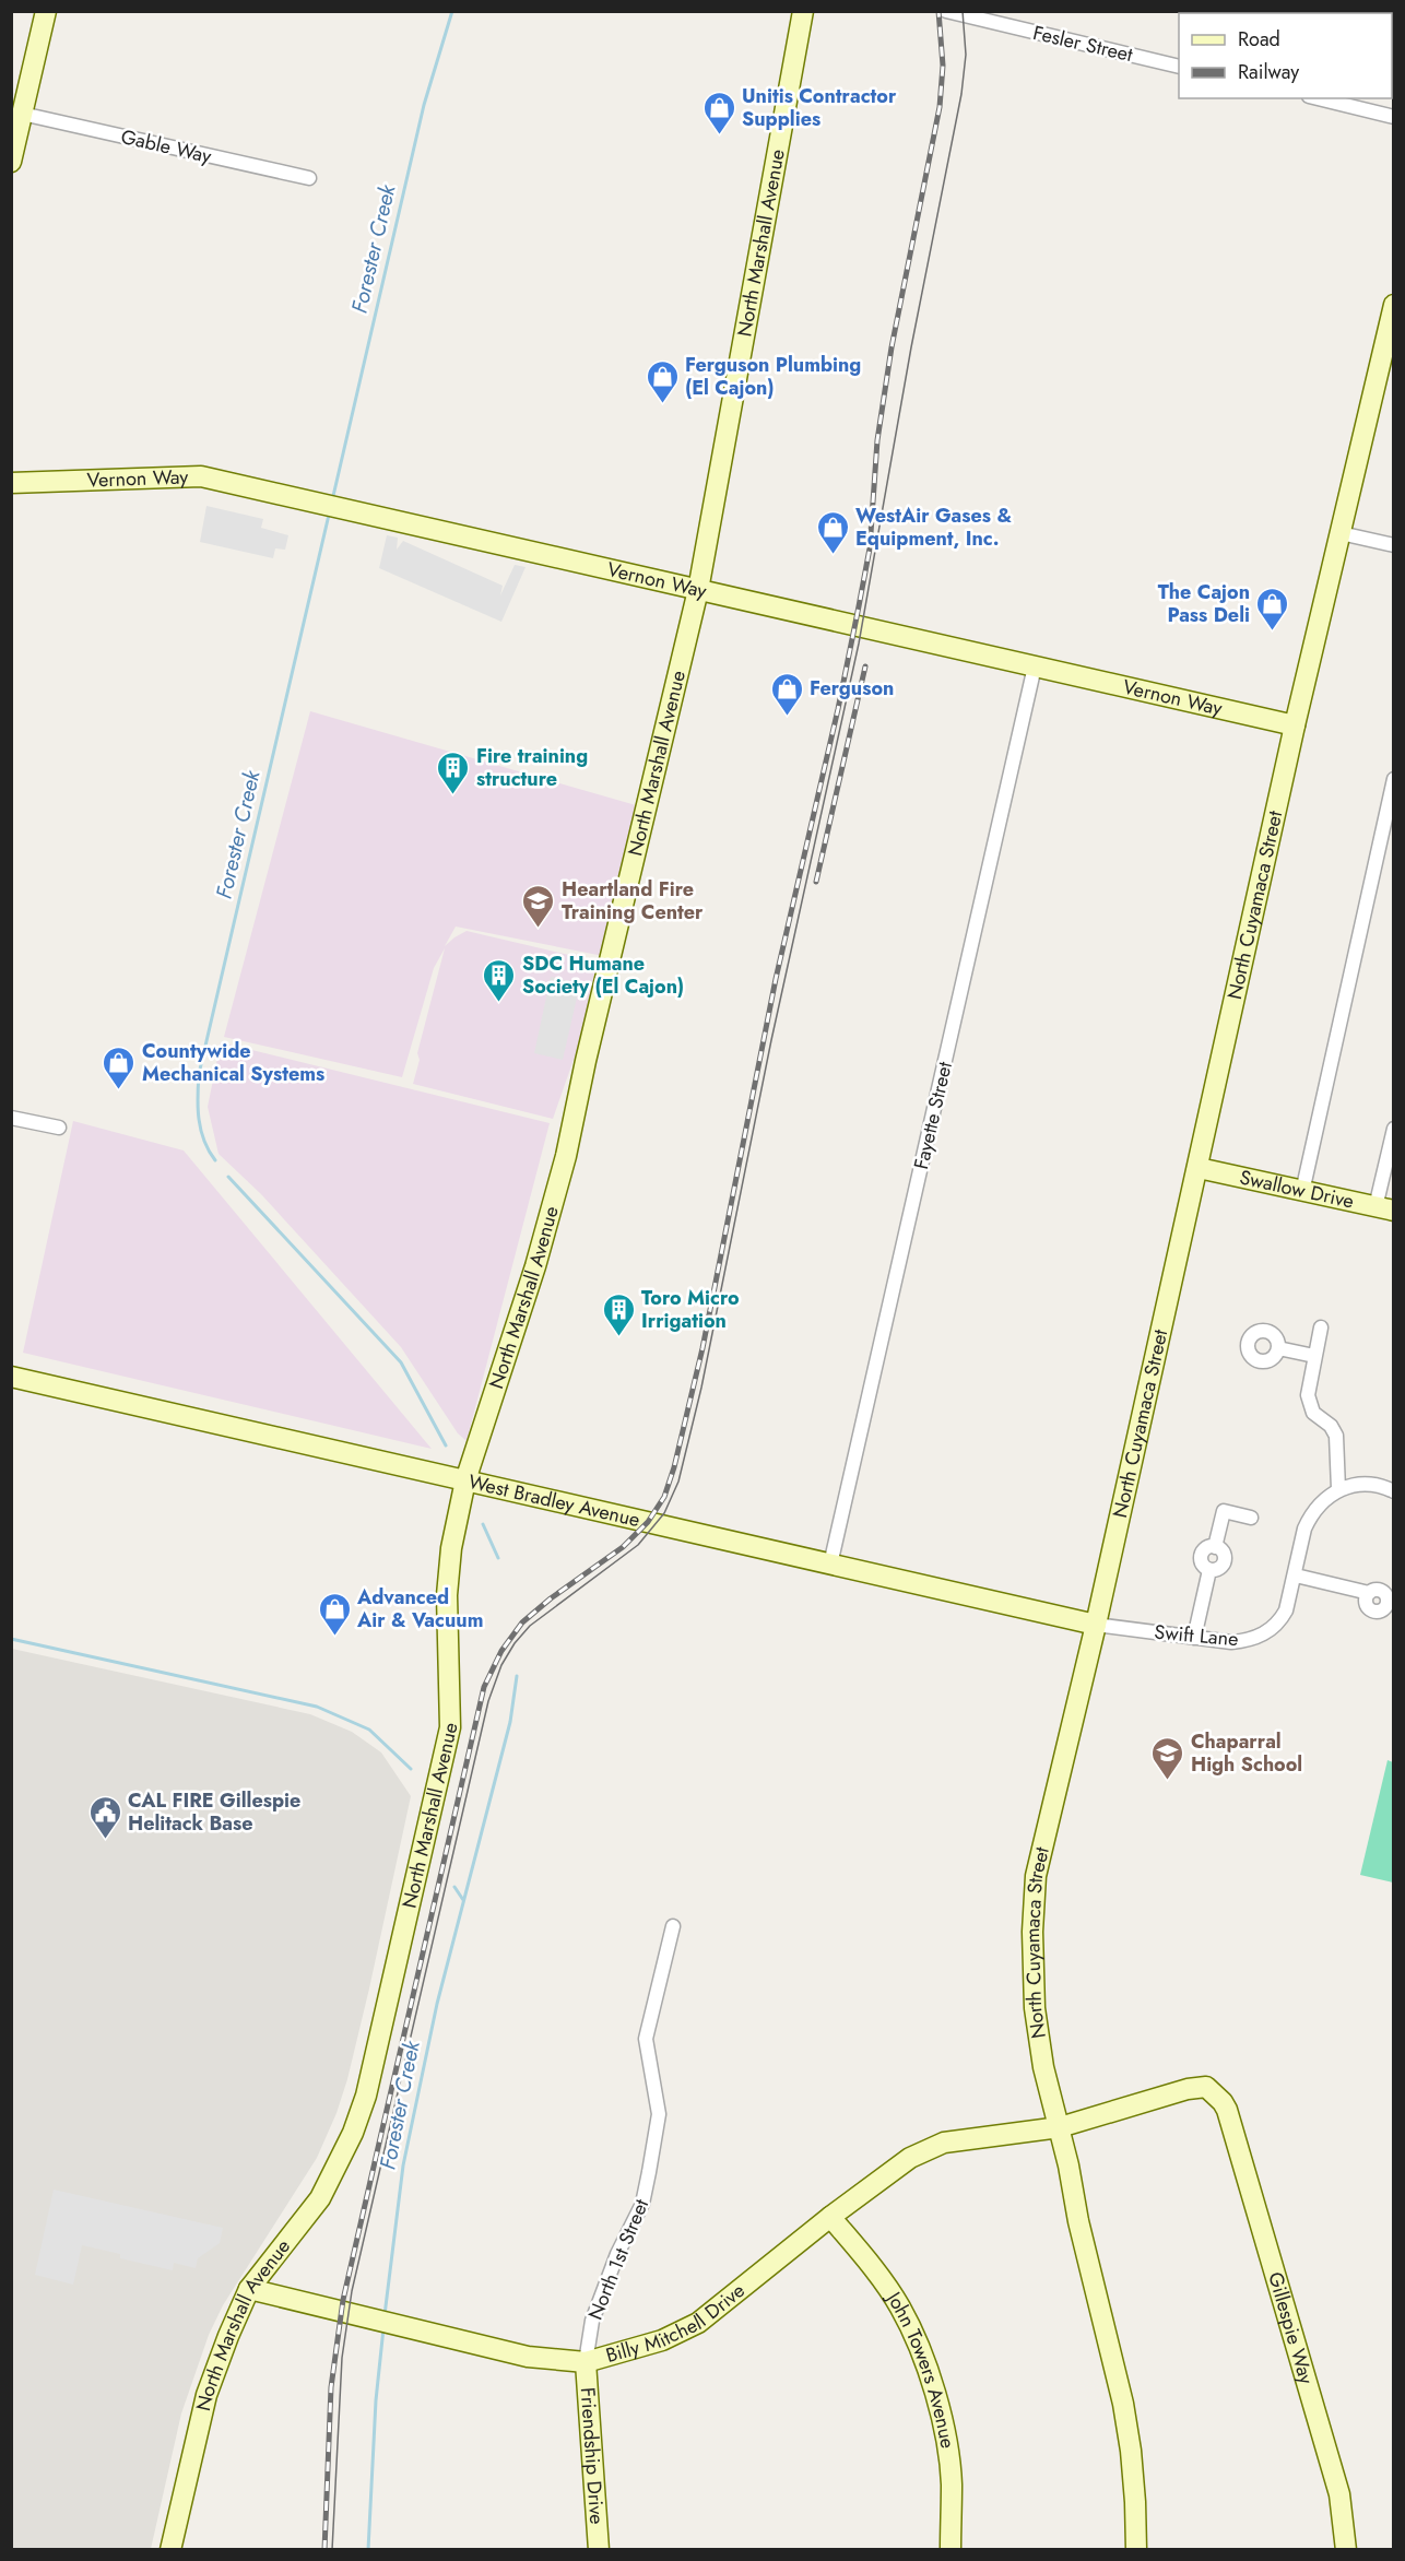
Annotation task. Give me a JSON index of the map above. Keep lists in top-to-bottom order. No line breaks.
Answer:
{"streets":{"main road":["North Marshall Avenue","Vernon Way","North Cuyamaca Street","Swallow Drive","West Bradley Avenue","Billy Mitchell Drive","Gillespie Way","John Towers Avenue","Friendship Drive"],"street":["Fesler Street","Gable Way","Fayette Street","Swift Lane","North 1st Street"]},"crossings":[["North Marshall Avenue","Vernon Way"],["North Marshall Avenue","West Bradley Avenue"],["North Marshall Avenue","Billy Mitchell Drive"],["Vernon Way","North Cuyamaca Street"],["Vernon Way","Fayette Street"],["North Cuyamaca Street","Swallow Drive"],["North Cuyamaca Street","West Bradley Avenue"],["North Cuyamaca Street","Swift Lane"],["North Cuyamaca Street","Billy Mitchell Drive"],["Fayette Street","West Bradley Avenue"],["West Bradley Avenue","Swift Lane"],["North 1st Street","Billy Mitchell Drive"],["North 1st Street","Friendship Drive"],["Billy Mitchell Drive","Gillespie Way"],["Billy Mitchell Drive","John Towers Avenue"],["Billy Mitchell Drive","Friendship Drive"]],"water":["Forester Creek"],"places":{"shop":["Unitis Contractor Supplies","Ferguson Plumbing (El Cajon)","WestAir Gases & Equipment, Inc.","The Cajon Pass Deli","Ferguson","Countywide Mechanical Systems","Advanced Air & Vacuum"],"building":["Fire training structure","SDC Humane Society (El Cajon)","Toro Micro Irrigation"],"school or university":["Heartland Fire Training Center","Chaparral High School"],"public building":["CAL FIRE Gillespie Helitack Base"]},"legend":["Road","Railway"]}
